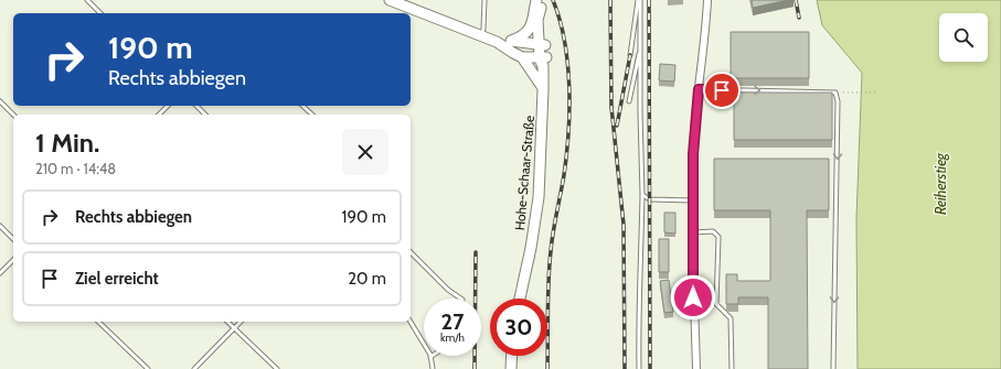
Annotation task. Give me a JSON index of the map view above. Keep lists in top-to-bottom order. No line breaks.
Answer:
{"streets":{"main road":["Hohe-Schaar-Straße"]},"water":["Reiherstieg"],"page":{"turn":["190 m","Rechts abbiegen"],"heading":["1 Min.","210 m · 14:48"],"list":[{"name":"Rechts abbiegen","value":"190 m"},{"name":"Ziel erreicht","value":"20 m"}],"speed":"27 km/h","limit":"30"}}
